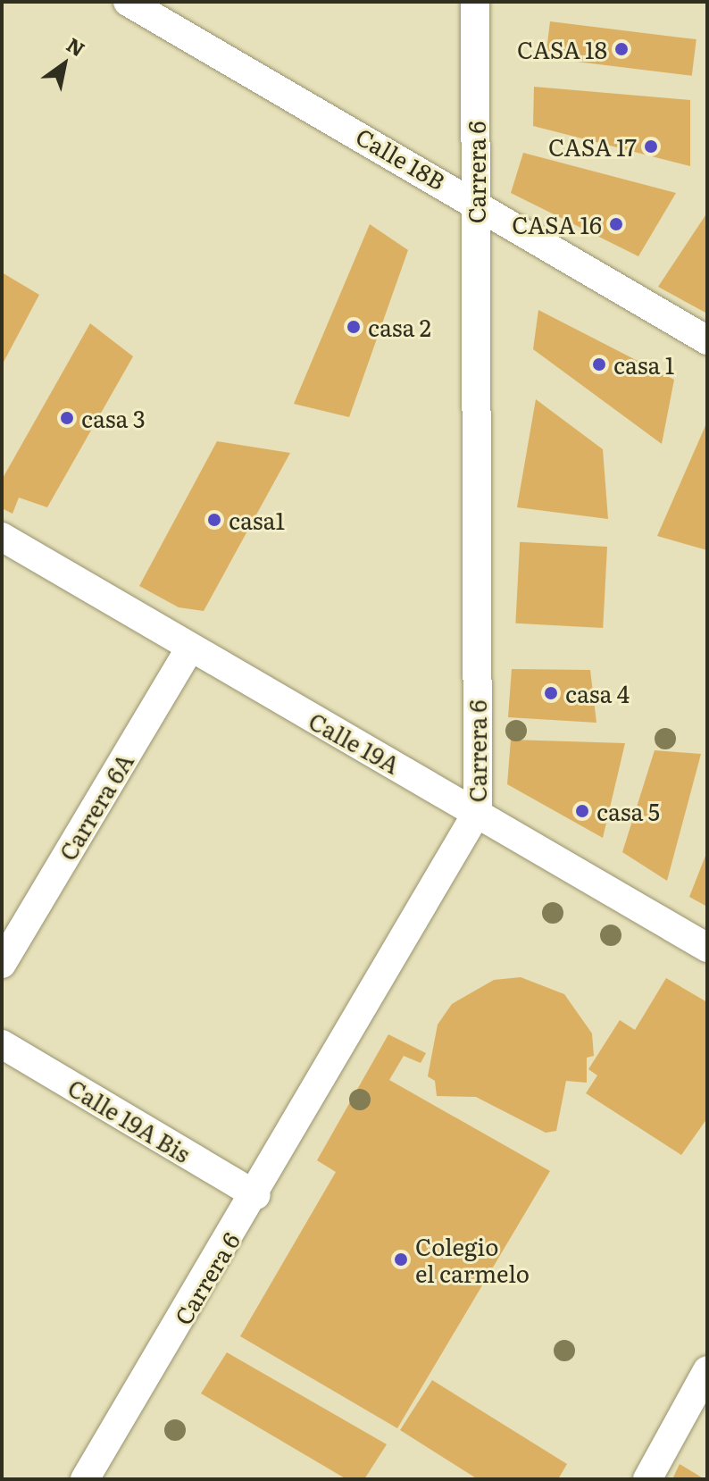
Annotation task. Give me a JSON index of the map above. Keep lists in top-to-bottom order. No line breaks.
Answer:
{"streets":{"street":["Calle 18B","Carrera 6","Calle 19A","Carrera 6A","Calle 19A Bis"]},"crossings":[["Calle 18B","Carrera 6"],["Carrera 6","Calle 19A"],["Carrera 6","Calle 19A Bis"],["Calle 19A","Carrera 6A"]],"places":["CASA 18","CASA 17","CASA 16","casa 2","casa 1","casa 3","casa1","casa 4","casa 5","Colegio el carmelo"],"north":"top right"}
